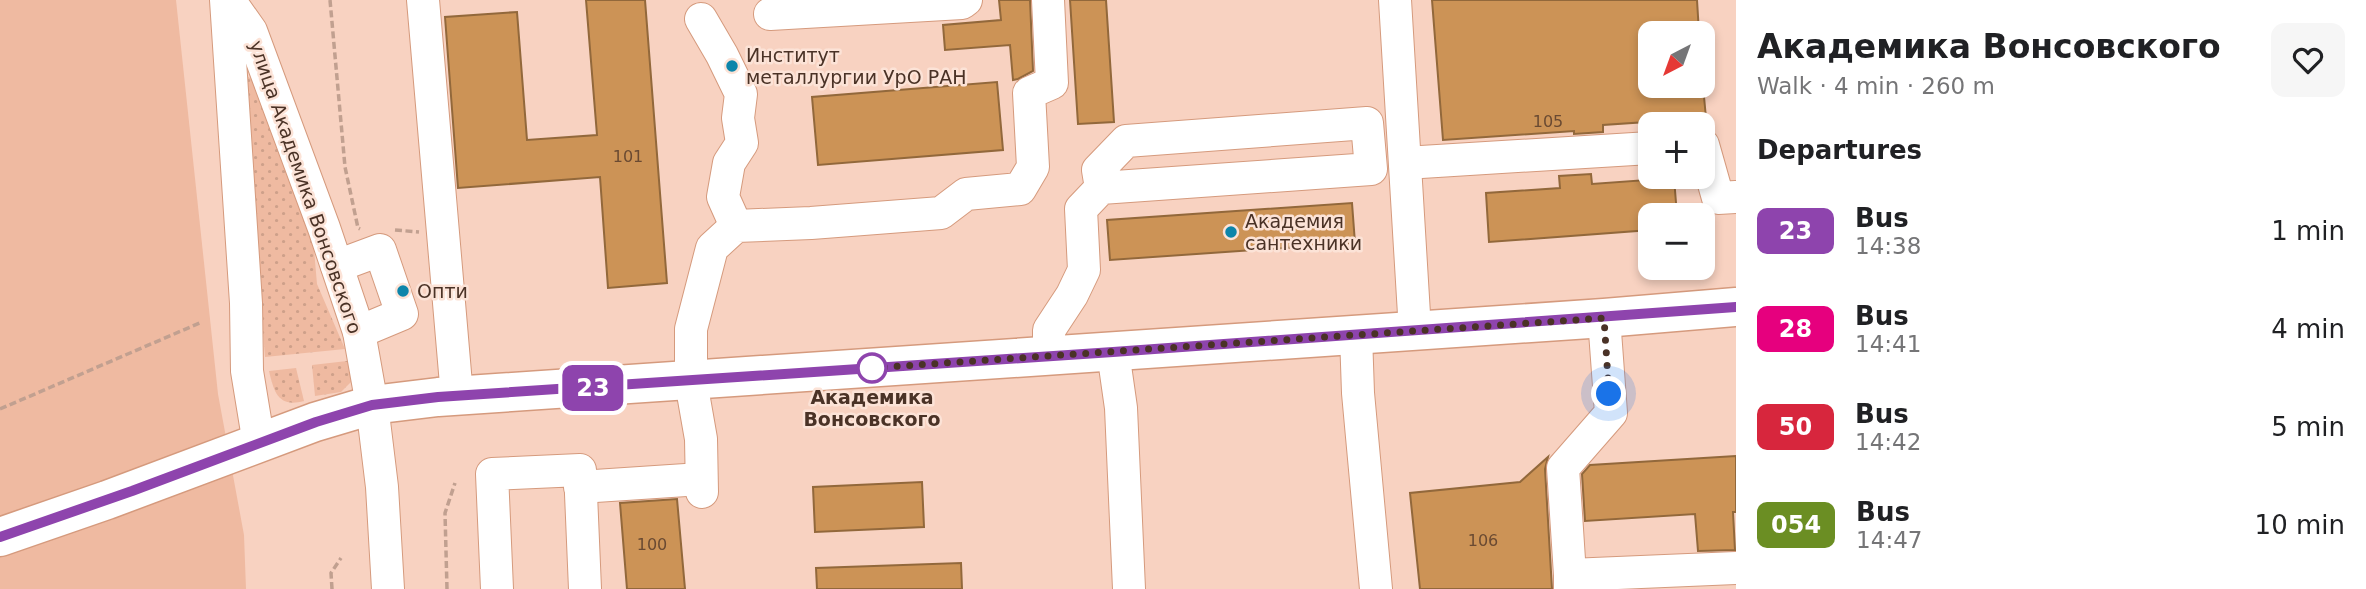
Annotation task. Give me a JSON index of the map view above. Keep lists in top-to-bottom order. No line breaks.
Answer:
{"streets":{"street":["улица Академика Вонсовского"]},"places":["Институт металлургии УрО РАН","Академия сантехники","Опти","Академика Вонсовского"],"lines":["bus line 23"],"house_numbers":["105","101","106","100"],"north":"bottom left","page":{"on_map":"23","heading":[["Академика Вонсовского","Walk · 4 min · 260 m"],"Departures"],"map_buttons":["+","−"],"list":[{"mark":"23","name":"Bus","note":"14:38","value":"1 min"},{"mark":"28","name":"Bus","note":"14:41","value":"4 min"},{"mark":"50","name":"Bus","note":"14:42","value":"5 min"},{"mark":"054","name":"Bus","note":"14:47","value":"10 min"}]}}
